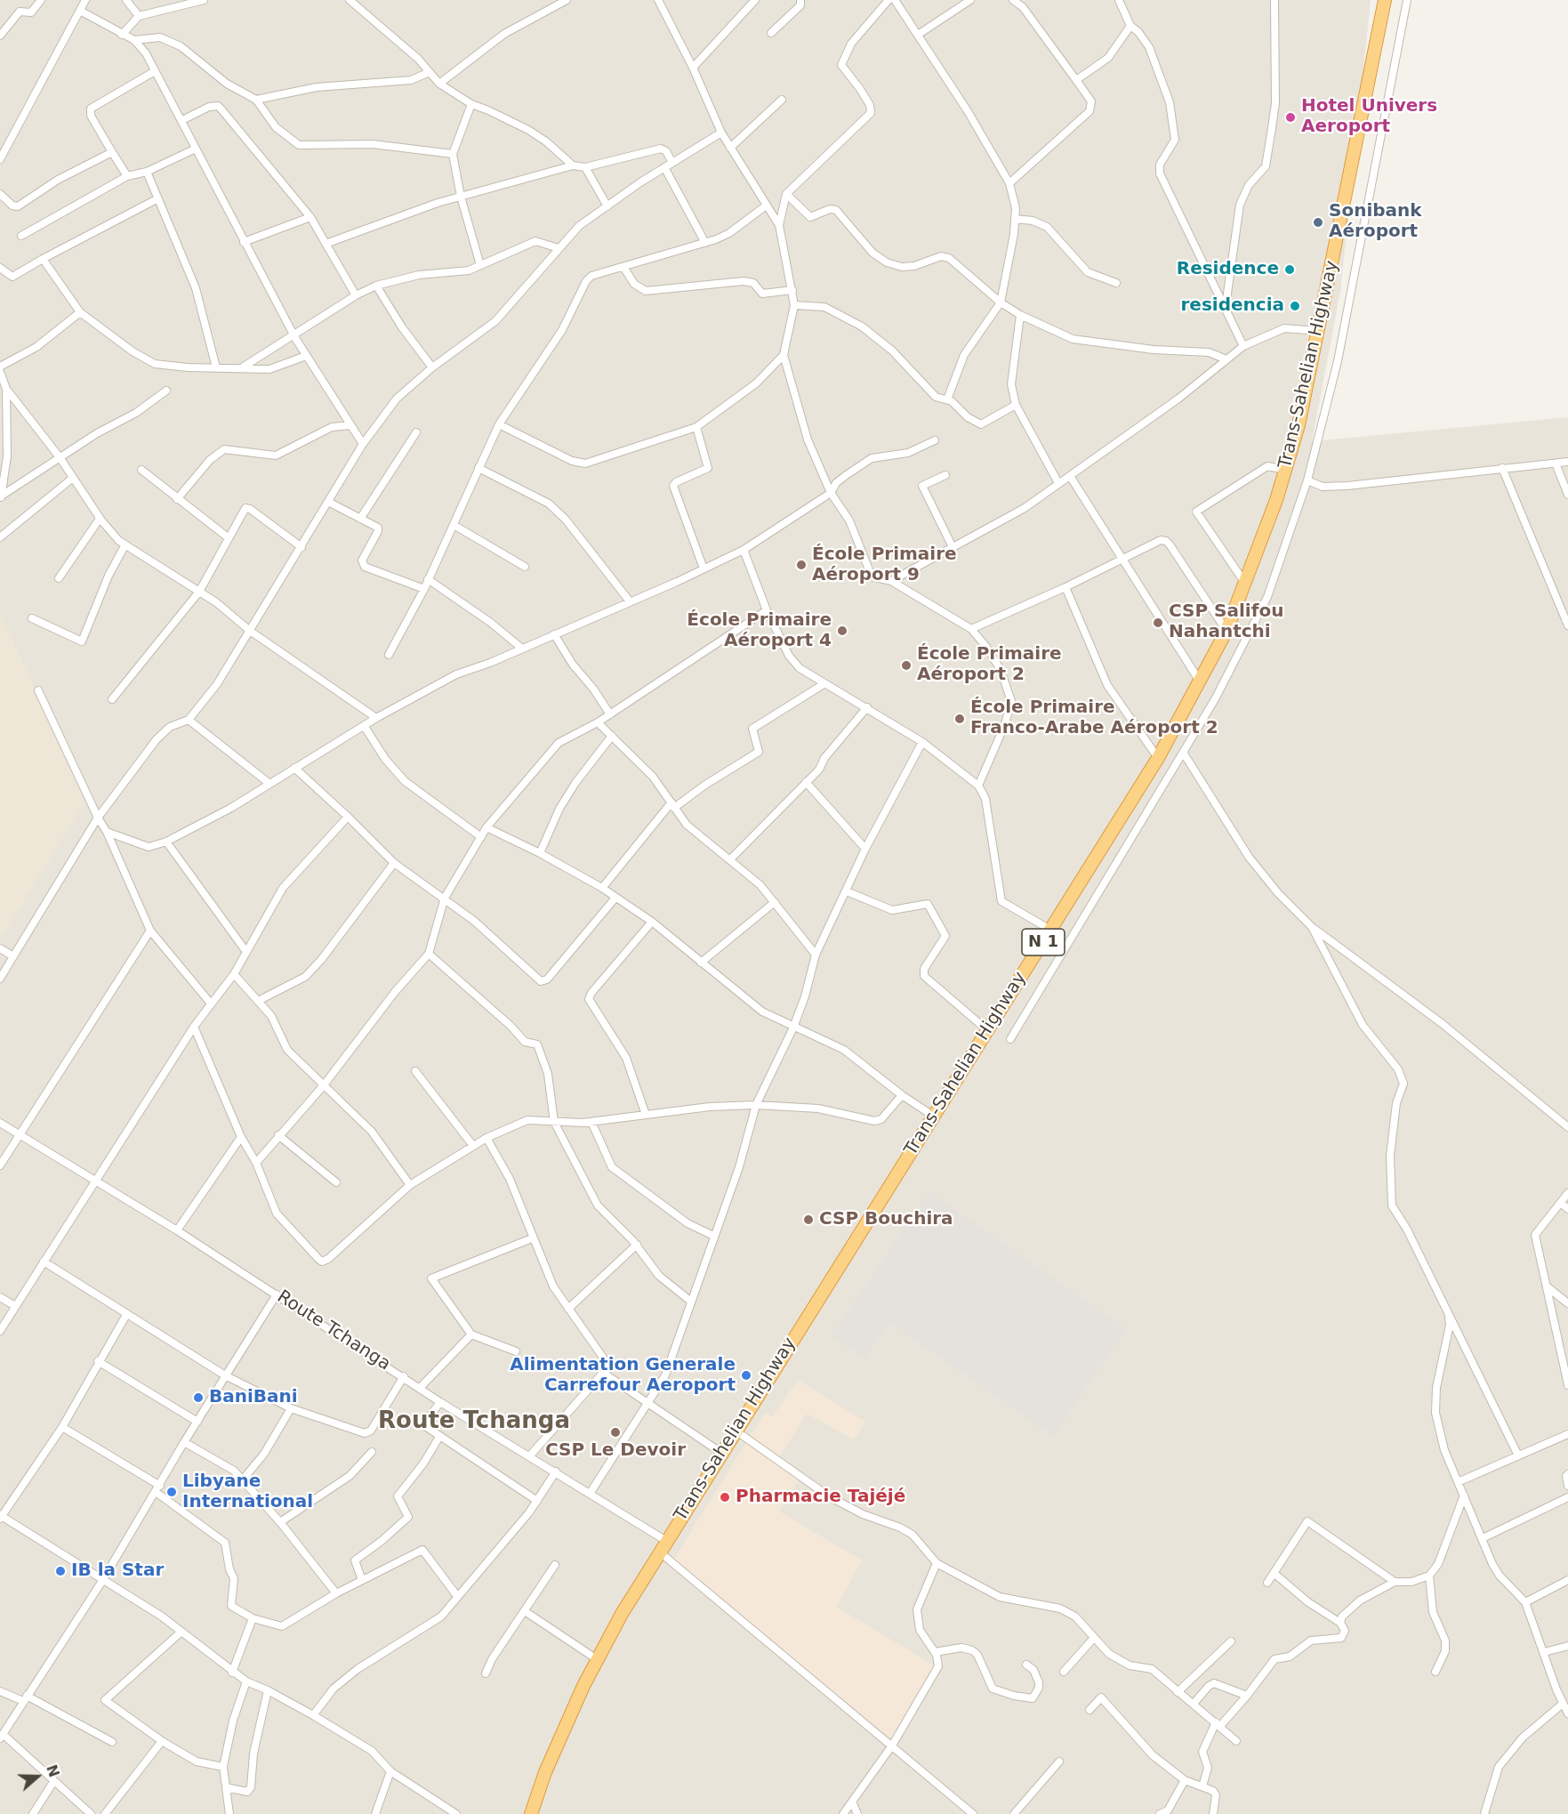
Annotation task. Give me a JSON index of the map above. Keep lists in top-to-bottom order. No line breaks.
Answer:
{"streets":{"highway":["Trans-Sahelian Highway","N 1"],"street":["Route Tchanga"]},"crossings":[["Trans-Sahelian Highway","Route Tchanga"]],"districts":["Route Tchanga"],"places":["Hotel Univers Aeroport","Sonibank Aéroport","Residence","residencia","École Primaire Aéroport 9","CSP Salifou Nahantchi","École Primaire Aéroport 4","École Primaire Aéroport 2","École Primaire Franco-Arabe Aéroport 2","CSP Bouchira","Alimentation Generale Carrefour Aeroport","BaniBani","CSP Le Devoir","Libyane International","Pharmacie Tajéjé","IB la Star"],"north":"right"}
